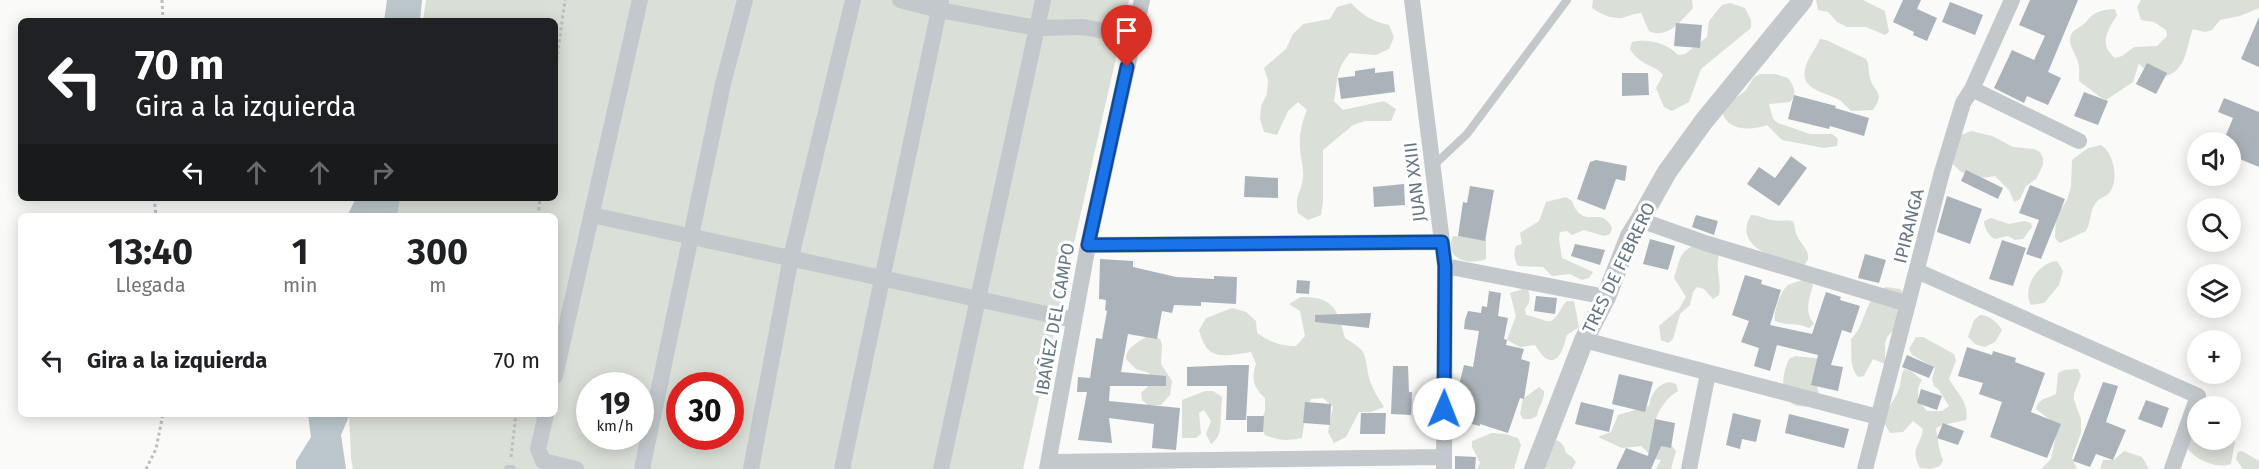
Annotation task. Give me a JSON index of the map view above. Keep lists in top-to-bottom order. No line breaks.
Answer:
{"streets":{"street":["JUAN XXIII","IPIRANGA","TRES DE FEBRERO","IBAÑEZ DEL CAMPO"]},"page":{"turn":["70 m","Gira a la izquierda"],"map_buttons":["+","−"],"eta":["13:40","Llegada","1","min","300","m"],"list":[{"name":"Gira a la izquierda","value":"70 m"}],"speed":"19 km/h","limit":"30"}}
